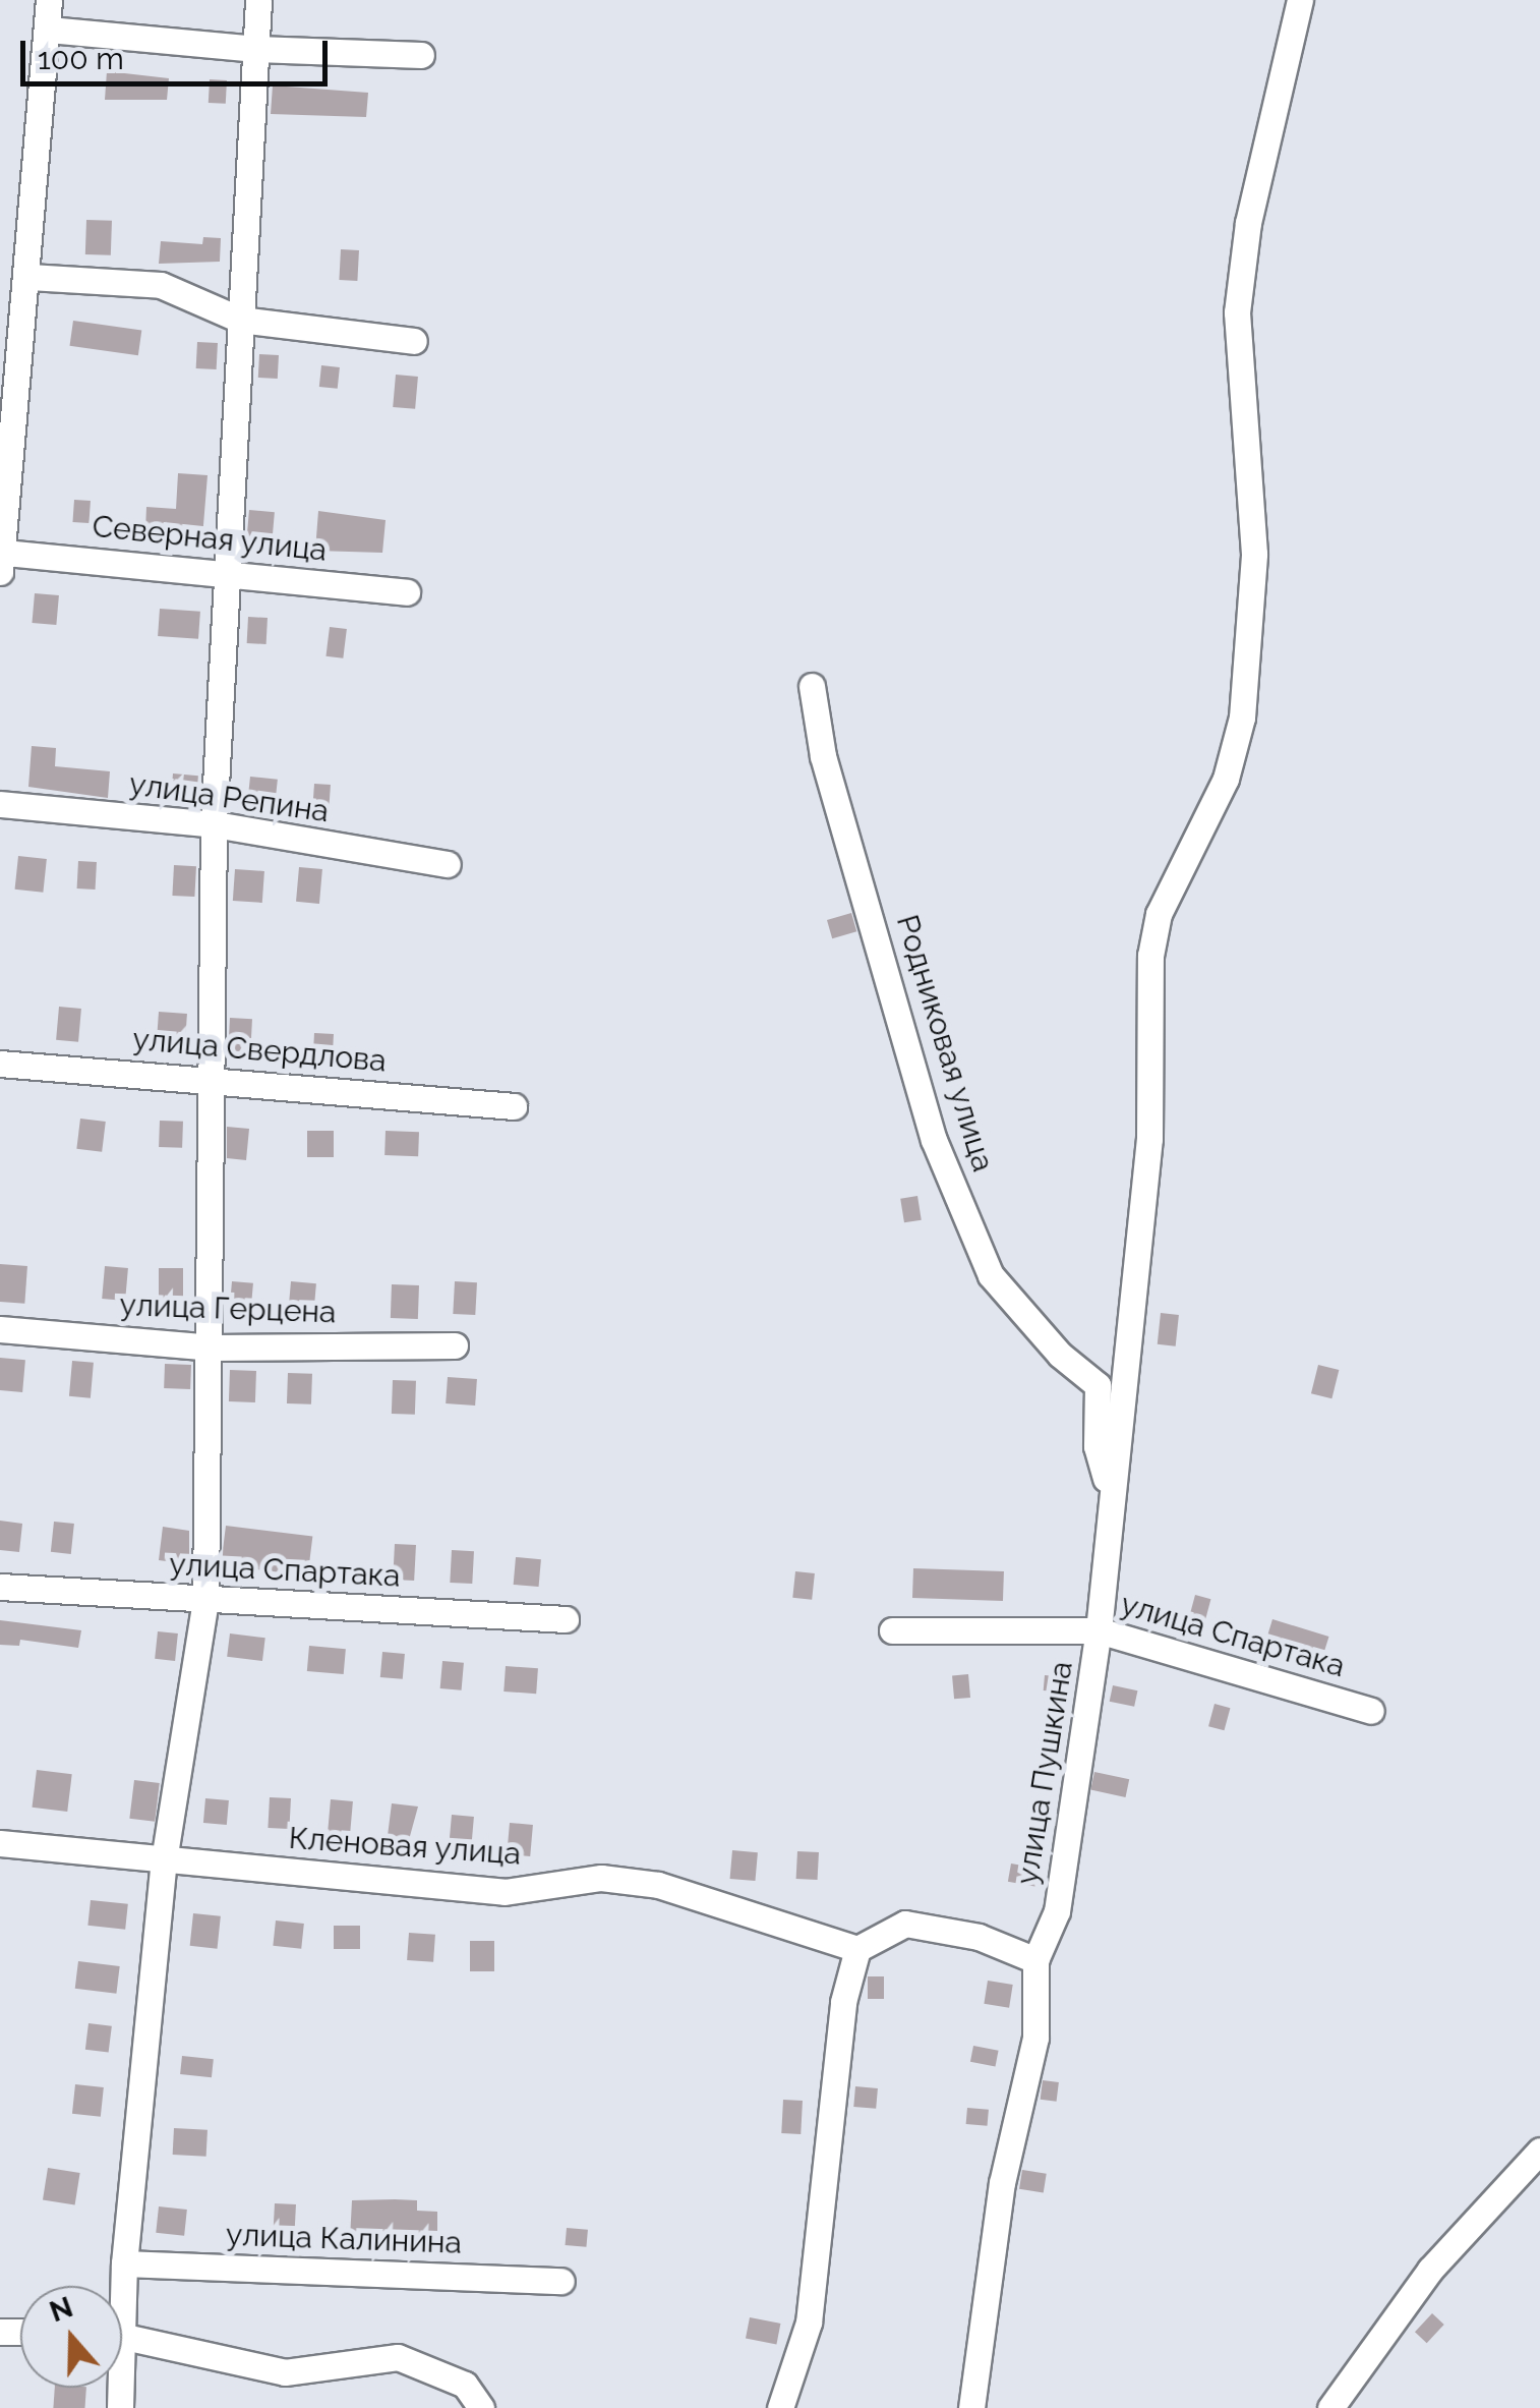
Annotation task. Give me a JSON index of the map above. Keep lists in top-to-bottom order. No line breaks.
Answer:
{"streets":{"street":["Северная улица","улица Репина","Родниковая улица","улица Свердлова","улица Герцена","улица Спартака","улица Пушкина","Кленовая улица","улица Калинина"]},"crossings":[["Родниковая улица","улица Пушкина"],["улица Спартака","улица Пушкина"]],"scale_bar":"100 m","north":"top"}
